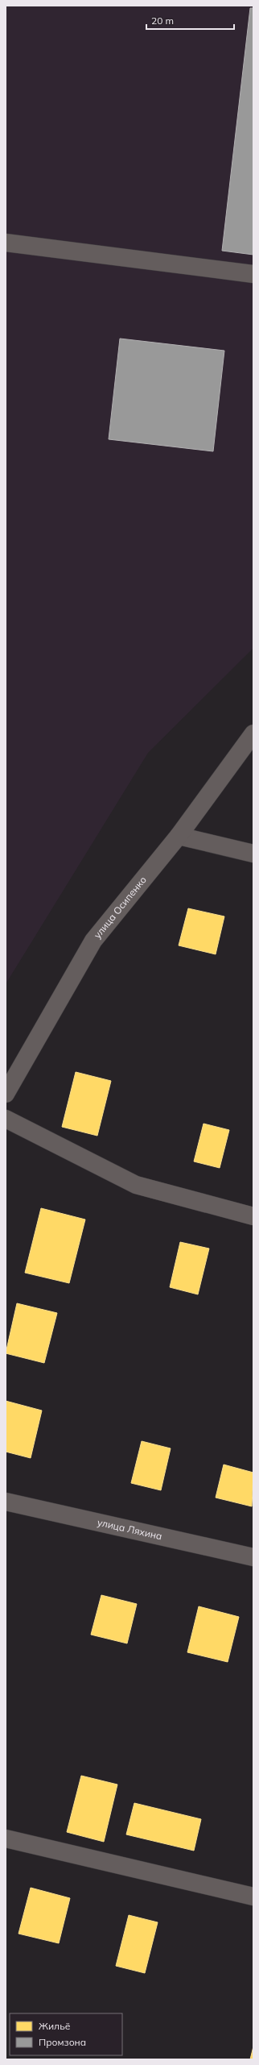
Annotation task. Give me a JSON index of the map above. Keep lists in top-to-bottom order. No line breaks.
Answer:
{"streets":{"street":["улица Осипенко","улица Ляхина"]},"legend":["Жильё","Промзона"],"scale_bar":"20 m"}
